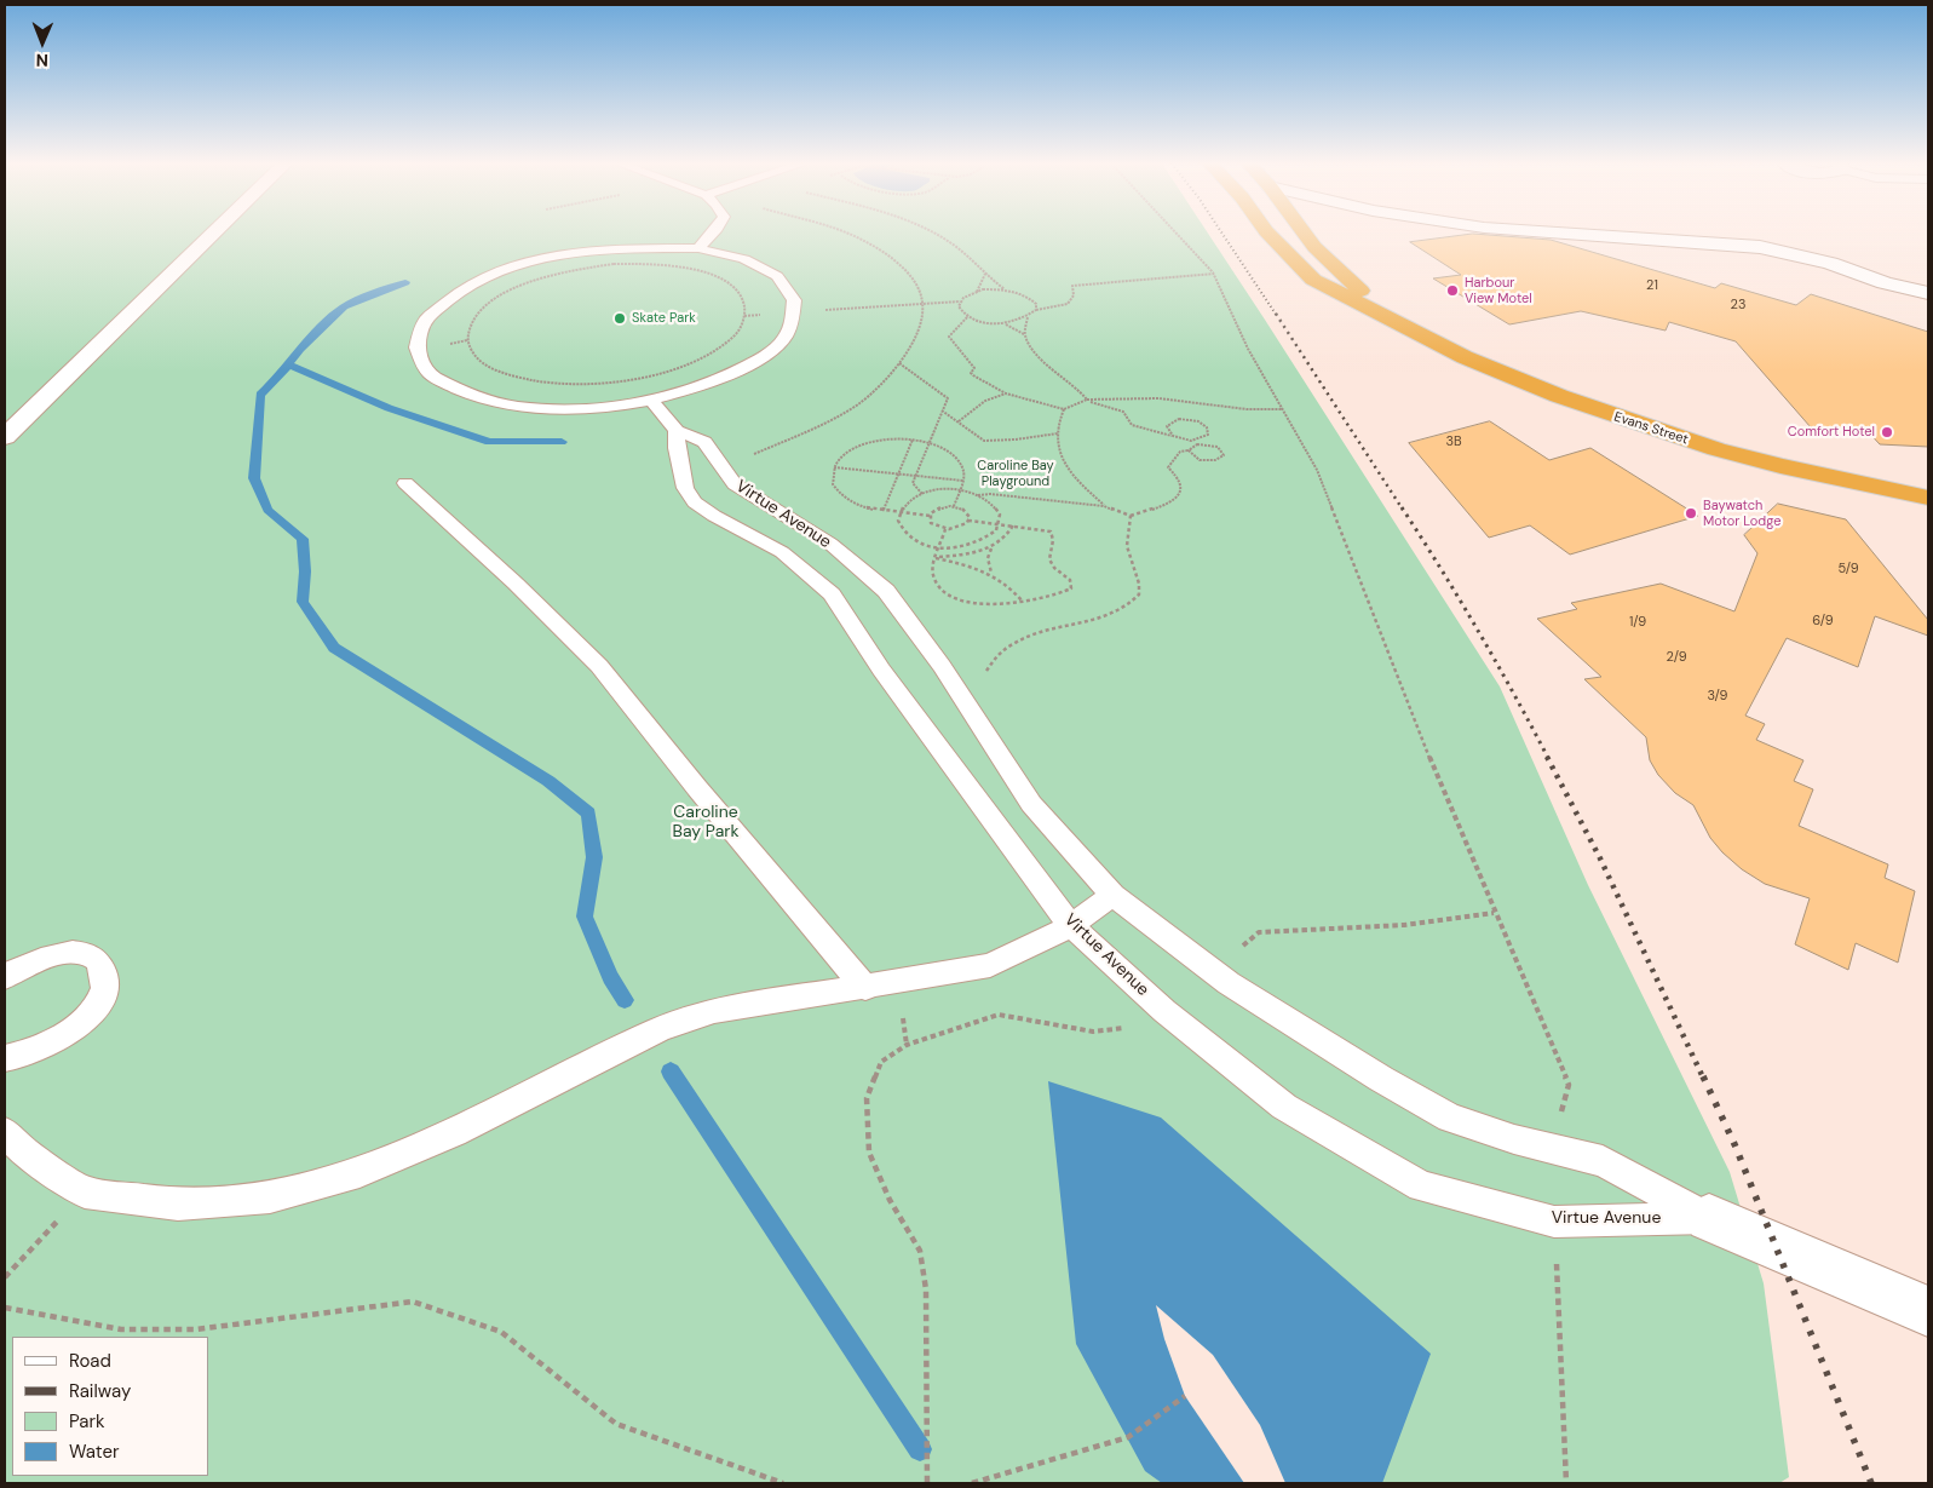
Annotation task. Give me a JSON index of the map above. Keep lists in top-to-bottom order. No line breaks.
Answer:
{"streets":{"highway":["Evans Street"],"street":["Virtue Avenue"]},"parks":["Caroline Bay Playground","Caroline Bay Park"],"places":["Harbour View Motel","Skate Park","Comfort Hotel","Baywatch Motor Lodge"],"house_numbers":["21","23","3B","5/9","6/9","1/9","2/9","3/9"],"legend":["Road","Railway","Park","Water"],"north":"bottom"}
